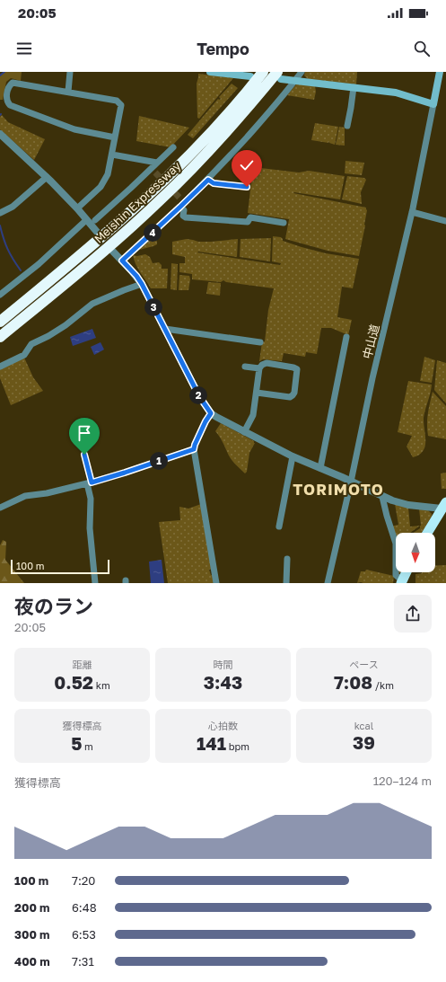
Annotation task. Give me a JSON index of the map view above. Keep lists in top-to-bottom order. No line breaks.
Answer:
{"streets":{"highway":["Meishin Expressway"],"street":["中山道"]},"districts":["TORIMOTO"],"scale_bar":"100 m","north":"bottom","page":{"status":"20:05","header":"Tempo","pins":["4","3","2","1"],"scale":"100 m","heading":["夜のラン","20:05"],"stats":[["距離","0.52 km"],["時間","3:43"],["ペース","7:08 /km"],["獲得標高","5 m"],["心拍数","141 bpm"],["kcal","39"]],"chart":["獲得標高","120–124 m"],"list":[{"name":"100 m","note":"7:20"},{"name":"200 m","note":"6:48"},{"name":"300 m","note":"6:53"},{"name":"400 m","note":"7:31"}]}}
